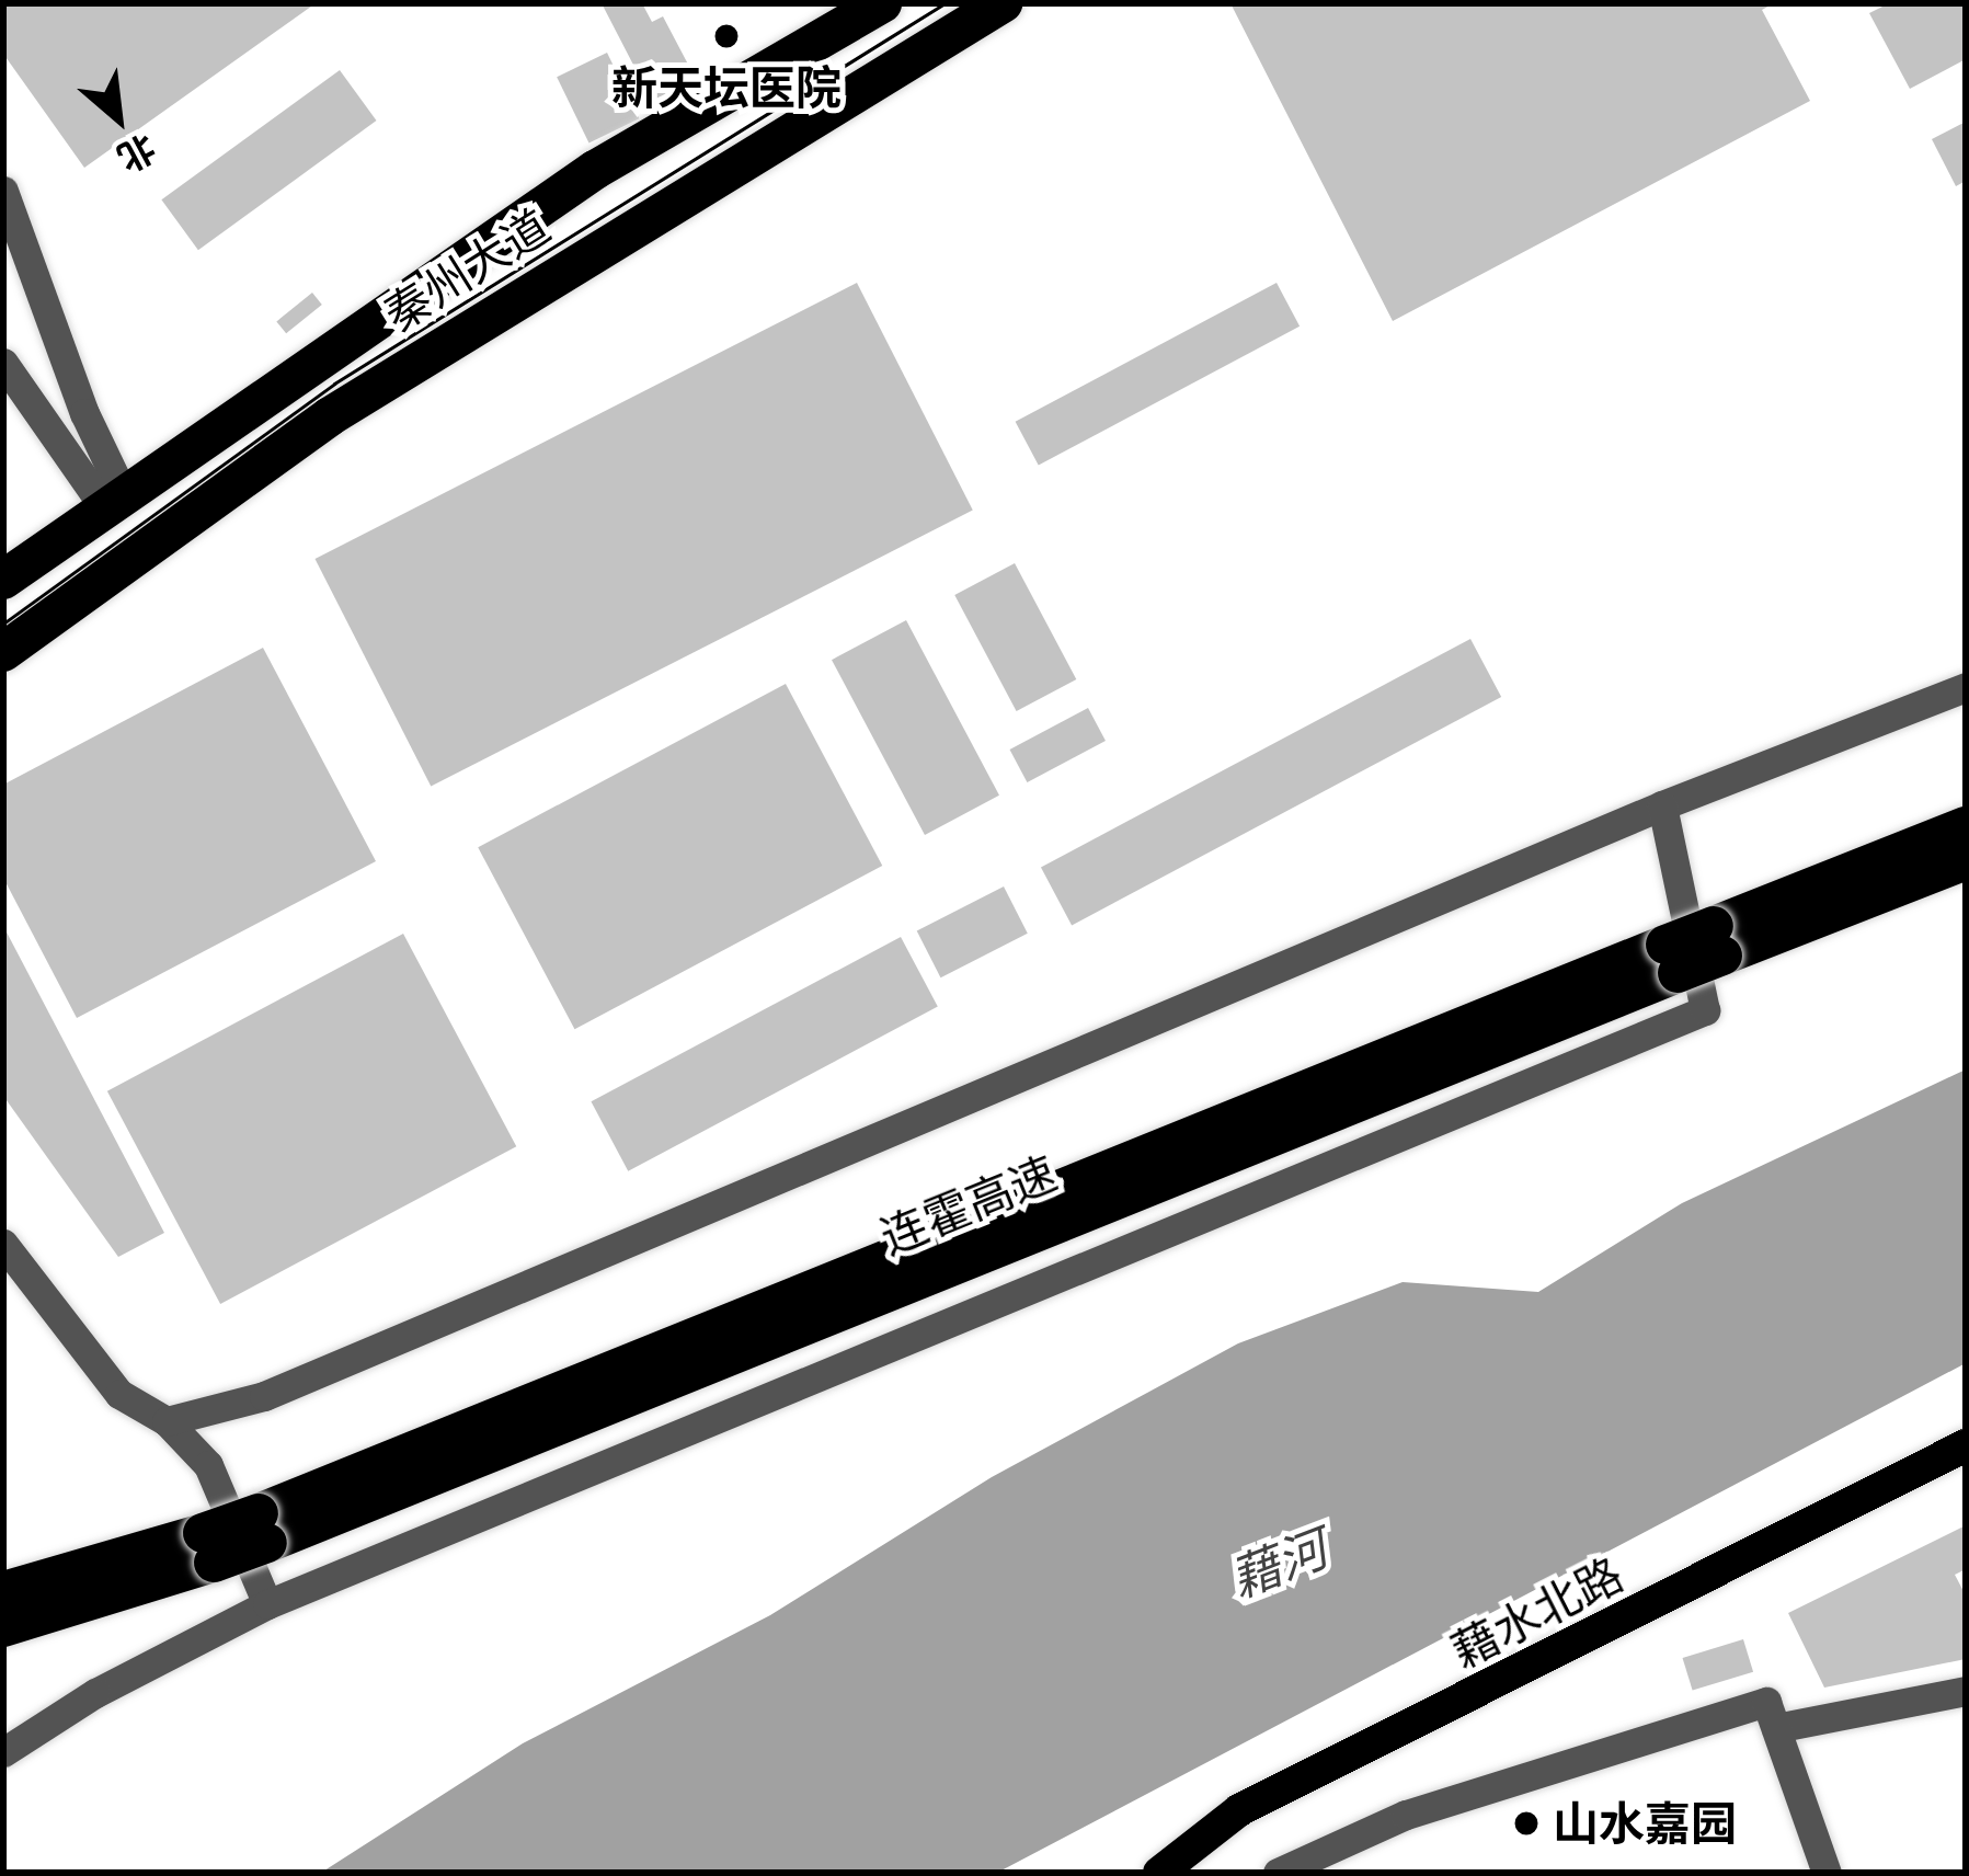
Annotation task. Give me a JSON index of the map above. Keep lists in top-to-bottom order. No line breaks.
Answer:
{"streets":{"highway":["秦州大道","连霍高速"],"main road":["藉水北路"]},"water":["藉河"],"places":["新天坛医院","山水嘉园"],"north":"bottom right"}
